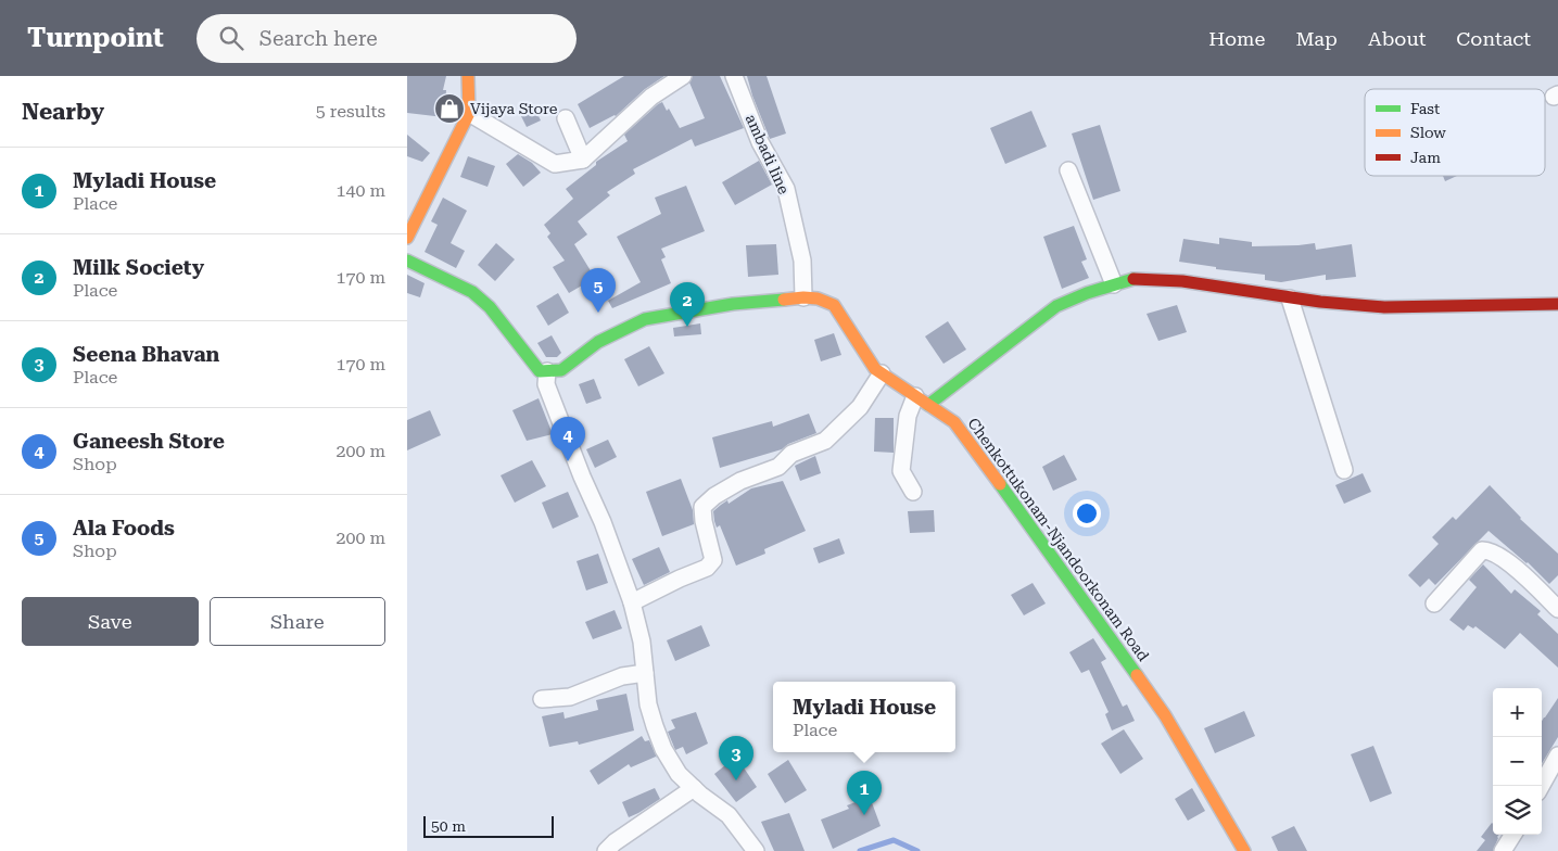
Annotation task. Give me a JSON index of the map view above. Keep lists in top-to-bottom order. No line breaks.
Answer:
{"streets":{"main road":["Chenkottukonam-Njandoorkonam Road"],"street":["ambadi line"]},"crossings":[["ambadi line","Chenkottukonam-Njandoorkonam Road"]],"places":{"shop":["Vijaya Store"]},"legend":["Fast","Slow","Jam"],"scale_bar":"50 m","page":{"header":"Turnpoint","search":"Search here","nav":["Home","Map","About","Contact"],"heading":["Nearby","5 results"],"list":[{"mark":"1","name":"Myladi House","note":"Place","value":"140 m"},{"mark":"2","name":"Milk Society","note":"Place","value":"170 m"},{"mark":"3","name":"Seena Bhavan","note":"Place","value":"170 m"},{"mark":"4","name":"Ganeesh Store","note":"Shop","value":"200 m"},{"mark":"5","name":"Ala Foods","note":"Shop","value":"200 m"}],"pins":["5","2","4","3","1"],"buttons":["Save","Share"],"popup":["Myladi House","Place"],"map_buttons":["+","−"],"scale":"50 m"}}
